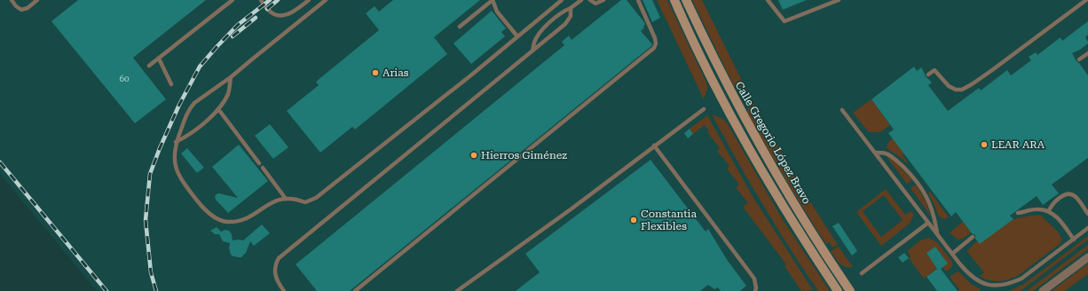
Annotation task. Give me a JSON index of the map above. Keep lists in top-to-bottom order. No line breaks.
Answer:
{"streets":{"main road":["Calle Gregorio López Bravo"]},"places":["Arias","LEAR ARA","Hierros Giménez","Constantia Flexibles"],"house_numbers":["60"]}
